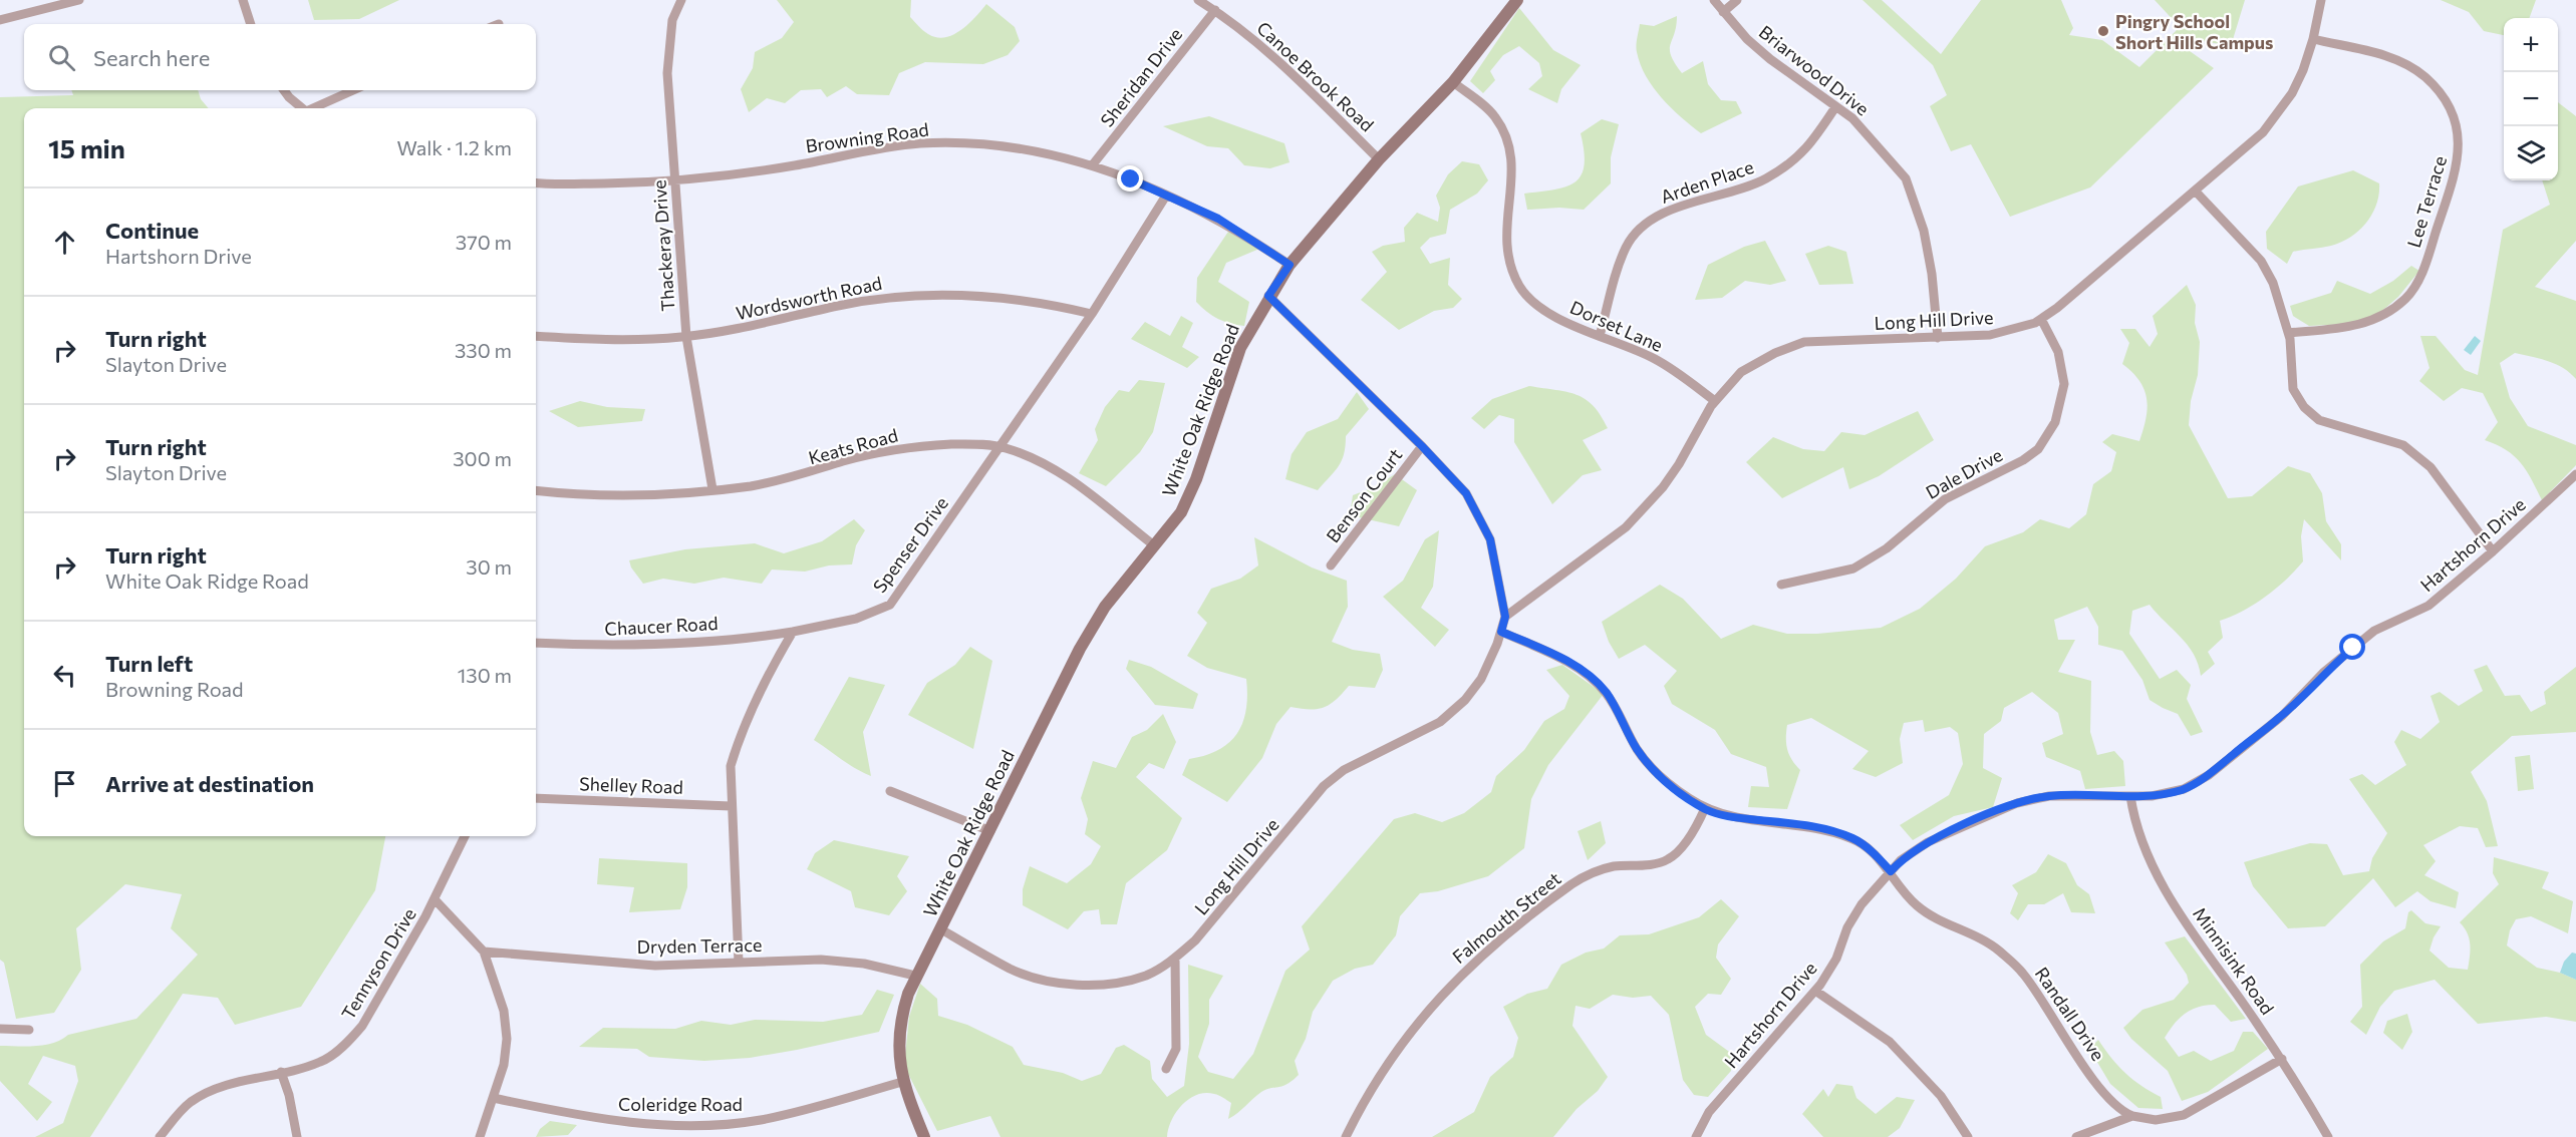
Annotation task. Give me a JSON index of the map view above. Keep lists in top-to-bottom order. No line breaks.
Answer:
{"streets":{"street":["Briarwood Drive","Canoe Brook Road","Sheridan Drive","Browning Road","Arden Place","Lee Terrace","Thackeray Drive","Wordsworth Road","Long Hill Drive","Dorset Lane","White Oak Ridge Road","Keats Road","Dale Drive","Benson Court","Spenser Drive","Hartshorn Drive","Chaucer Road","Shelley Road","Falmouth Street","Dryden Terrace","Minnisink Road","Tennyson Drive","Randall Drive","Coleridge Road"]},"crossings":[["Briarwood Drive","Arden Place"],["Briarwood Drive","Long Hill Drive"],["Canoe Brook Road","Sheridan Drive"],["Canoe Brook Road","White Oak Ridge Road"],["Sheridan Drive","Browning Road"],["Browning Road","Thackeray Drive"],["Browning Road","White Oak Ridge Road"],["Browning Road","Spenser Drive"],["Arden Place","Dorset Lane"],["Lee Terrace","Long Hill Drive"],["Thackeray Drive","Wordsworth Road"],["Thackeray Drive","Keats Road"],["Wordsworth Road","Spenser Drive"],["Long Hill Drive","Dorset Lane"],["Long Hill Drive","White Oak Ridge Road"],["Long Hill Drive","Dale Drive"],["Long Hill Drive","Randall Drive"],["Dorset Lane","White Oak Ridge Road"],["White Oak Ridge Road","Keats Road"],["White Oak Ridge Road","Dryden Terrace"],["White Oak Ridge Road","Coleridge Road"],["Keats Road","Spenser Drive"],["Spenser Drive","Chaucer Road"],["Hartshorn Drive","Minnisink Road"],["Hartshorn Drive","Randall Drive"],["Falmouth Street","Randall Drive"]],"places":["Pingry School Short Hills Campus"],"page":{"map_buttons":["+","−"],"search":"Search here","heading":["15 min","Walk · 1.2 km"],"list":[["Continue","Hartshorn Drive","370 m"],["Turn right","Slayton Drive","330 m"],["Turn right","Slayton Drive","300 m"],["Turn right","White Oak Ridge Road","30 m"],["Turn left","Browning Road","130 m"],"Arrive at destination"]}}
